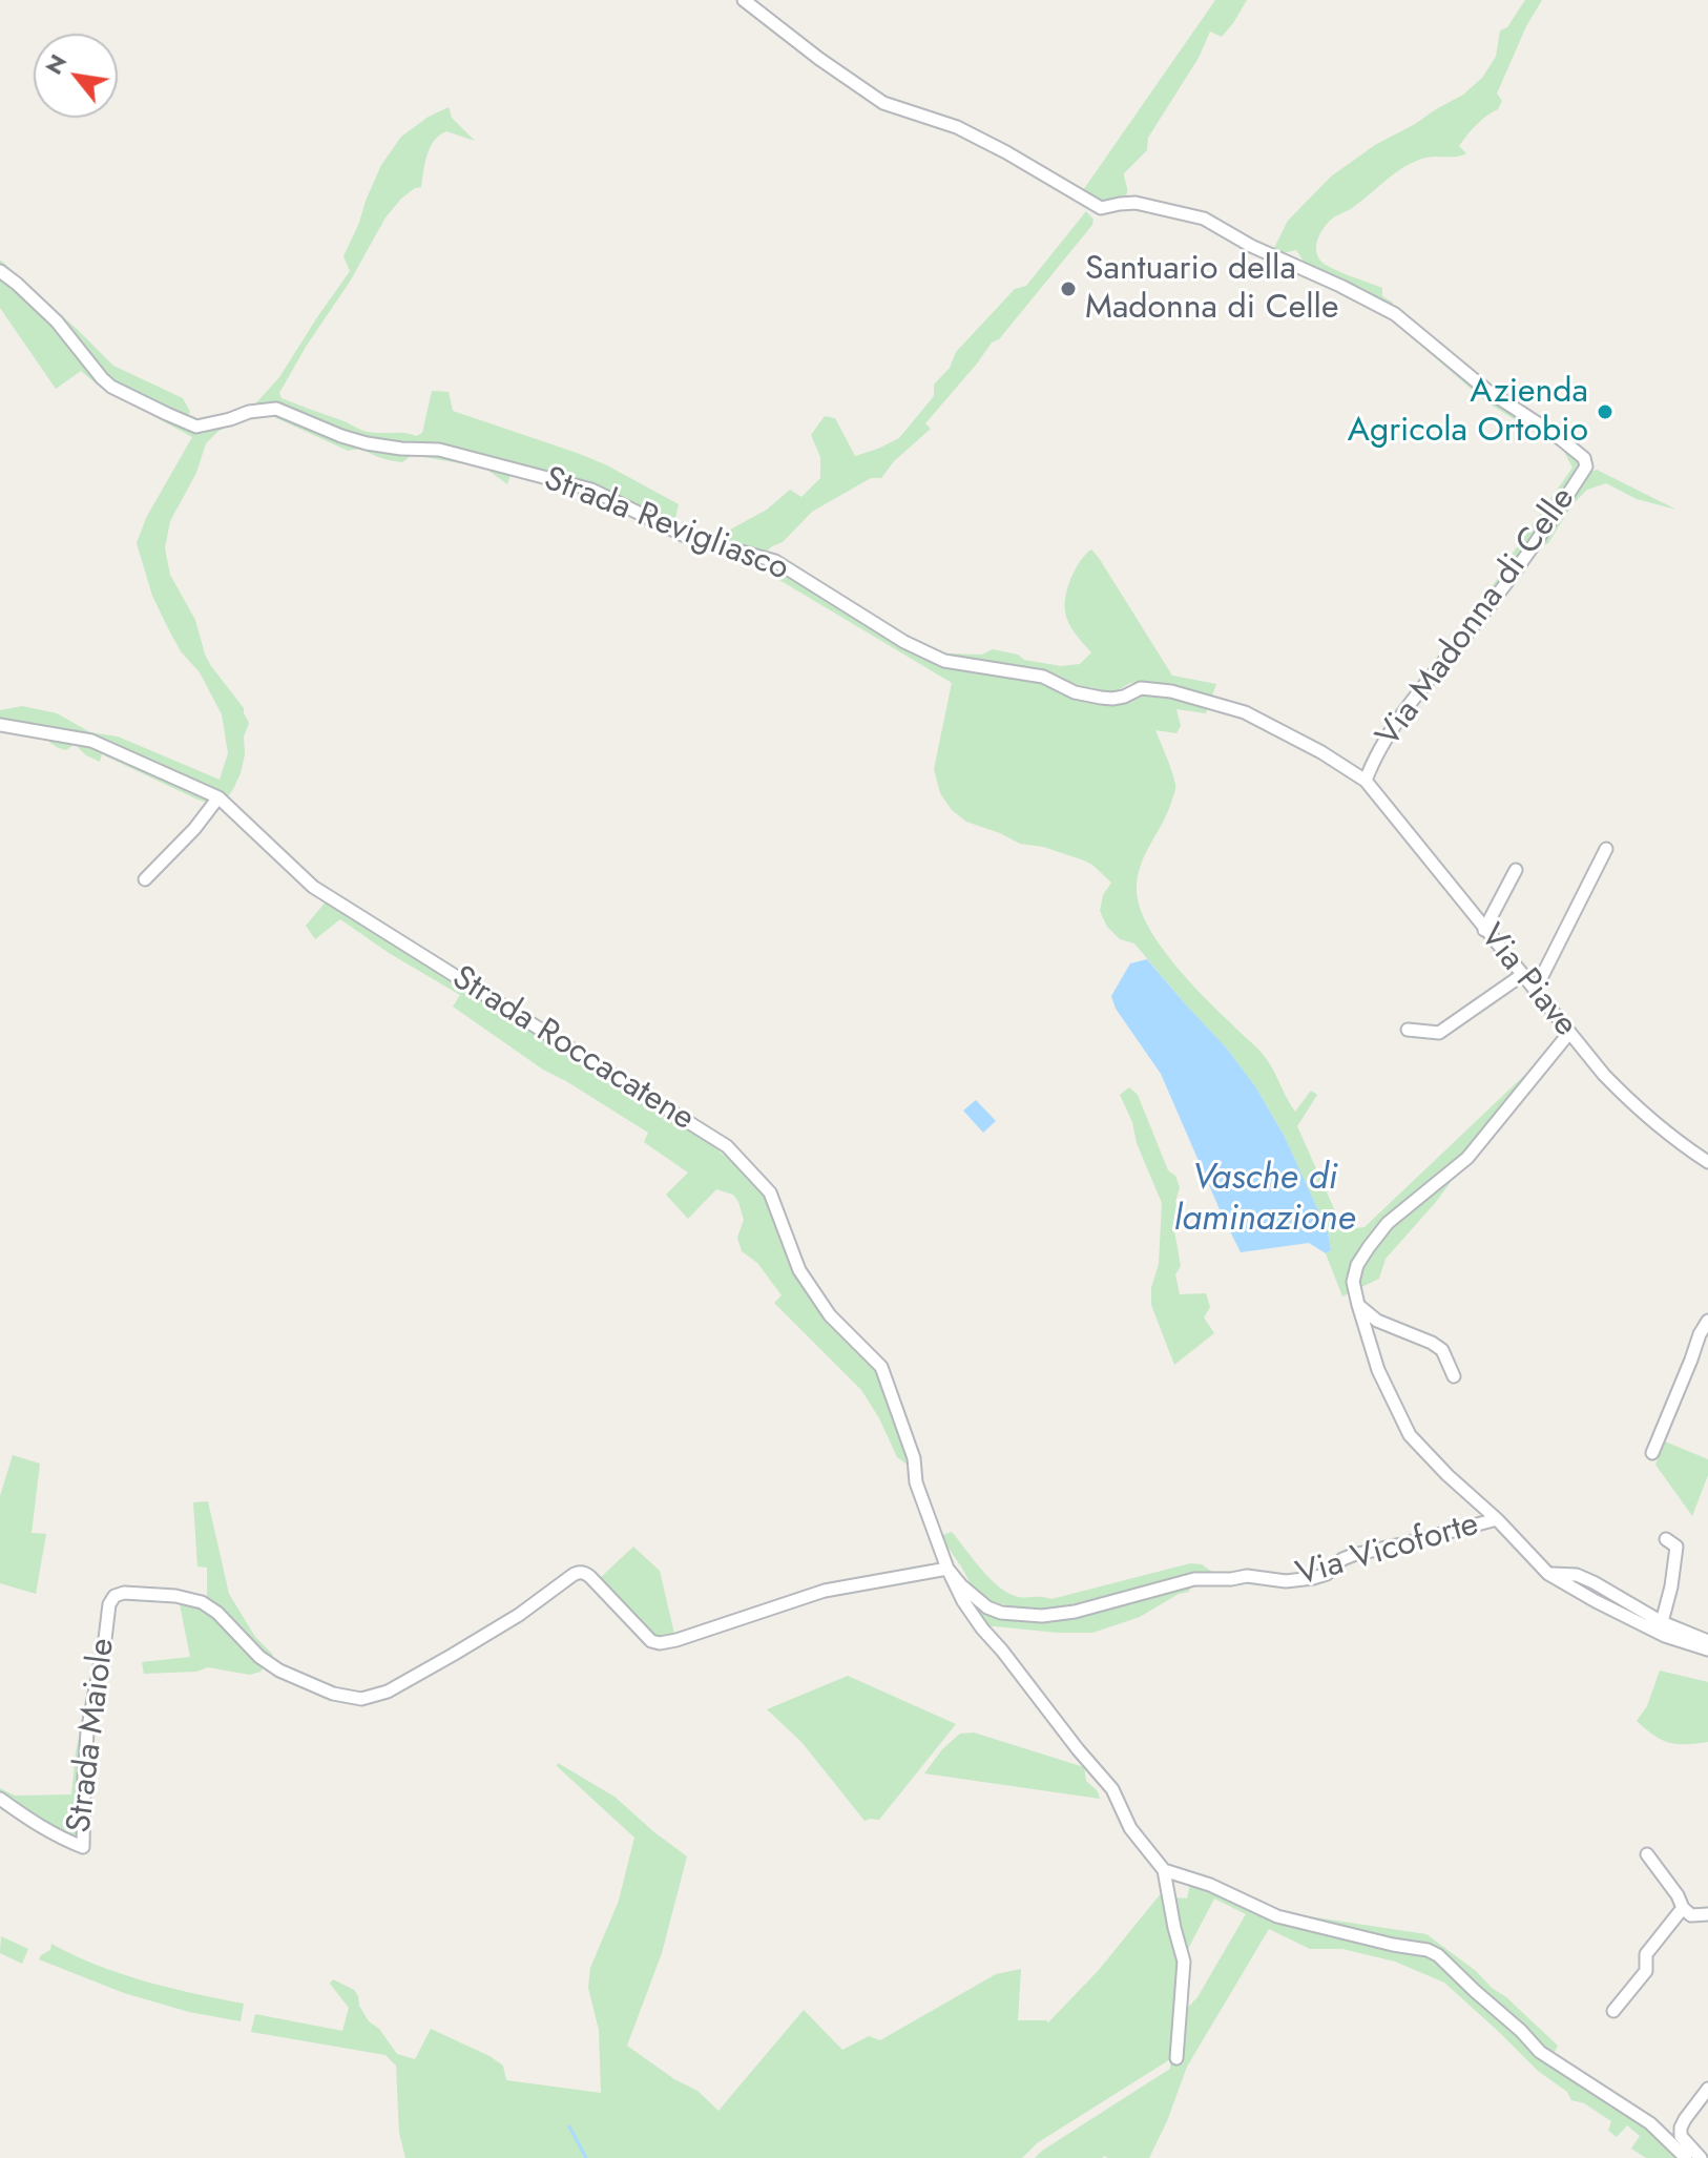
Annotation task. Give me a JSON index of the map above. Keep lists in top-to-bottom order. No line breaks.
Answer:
{"streets":{"street":["Strada Revigliasco","Via Madonna di Celle","Via Piave","Strada Roccacatene","Via Vicoforte","Strada Maiole"]},"crossings":[["Strada Revigliasco","Via Madonna di Celle"],["Strada Revigliasco","Via Piave"],["Via Madonna di Celle","Via Piave"],["Strada Roccacatene","Via Vicoforte"],["Strada Roccacatene","Strada Maiole"],["Via Vicoforte","Strada Maiole"]],"water":["Vasche di laminazione"],"places":["Santuario della Madonna di Celle","Azienda Agricola Ortobio"],"north":"top left"}
